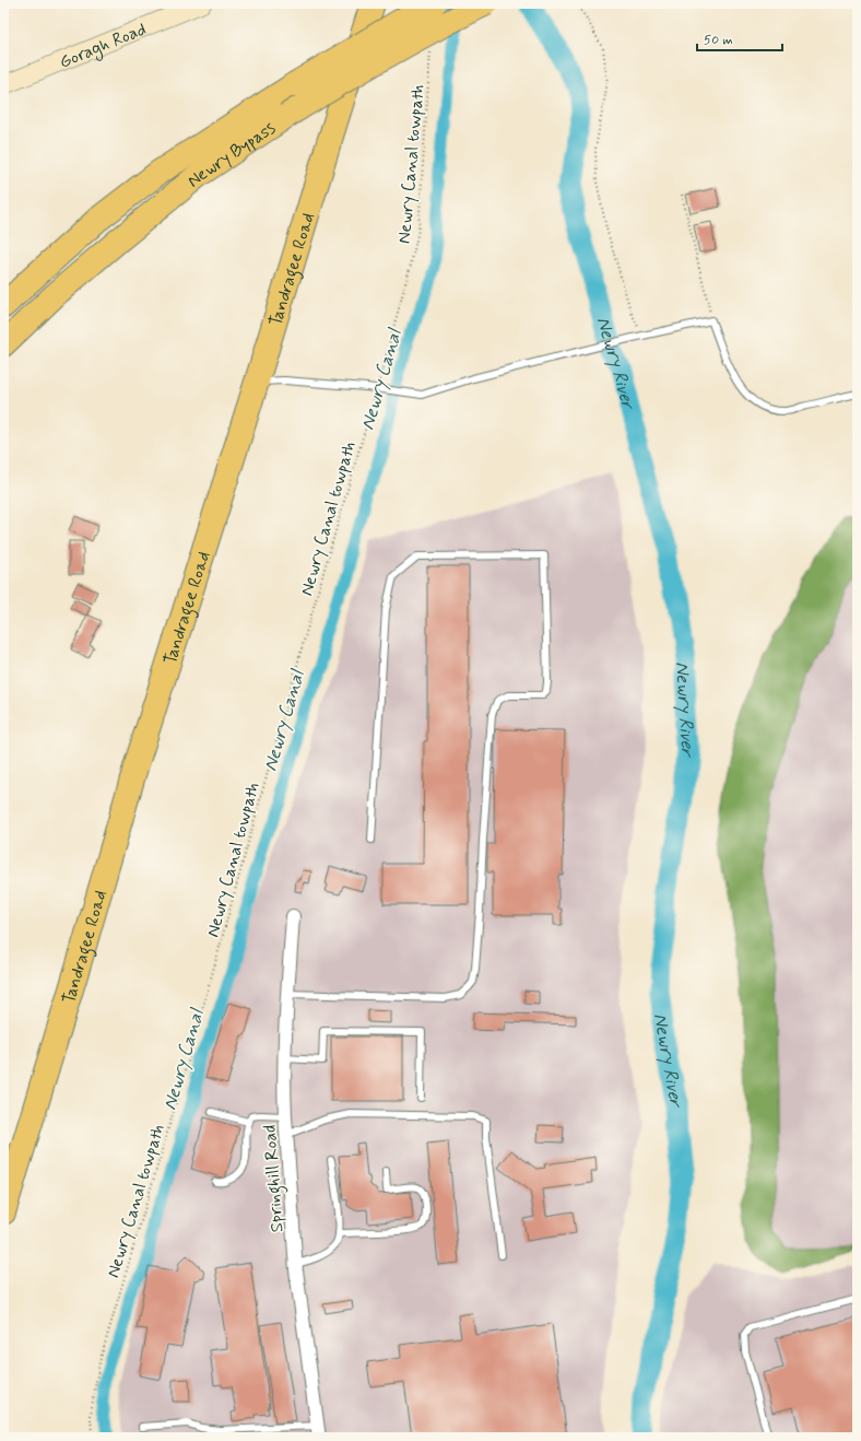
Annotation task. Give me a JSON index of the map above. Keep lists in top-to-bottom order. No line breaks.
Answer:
{"streets":{"highway":["Newry Bypass","Tandragee Road"],"street":["Goragh Road","Springhill Road"],"path":["Newry Canal towpath"]},"water":["Newry River","Newry Canal"],"scale_bar":"50 m"}
